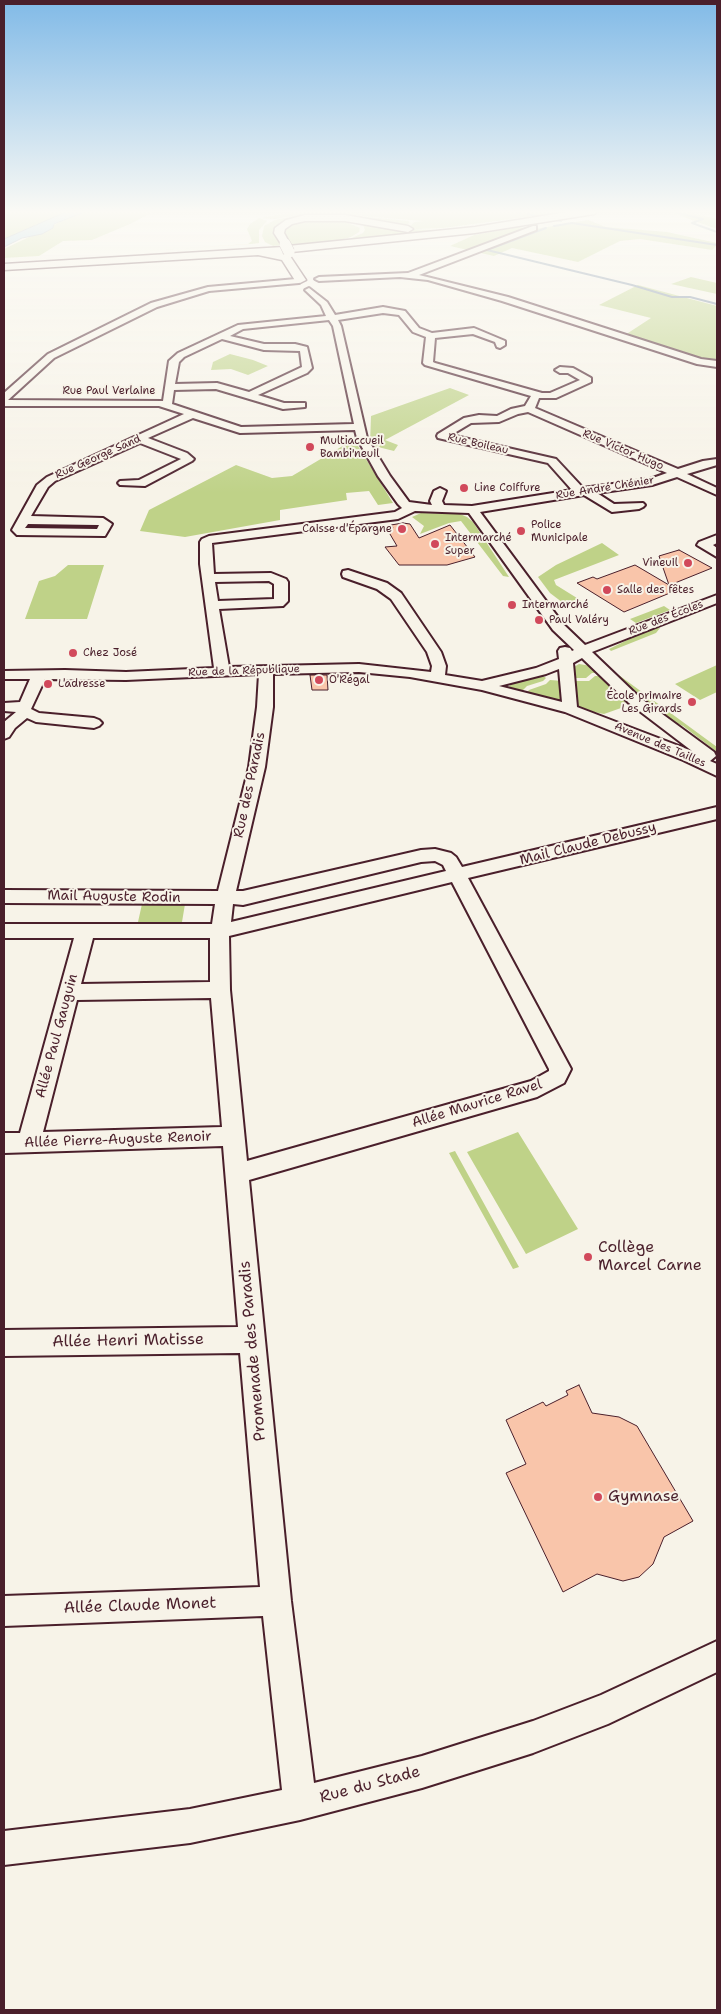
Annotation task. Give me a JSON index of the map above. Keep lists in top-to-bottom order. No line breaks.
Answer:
{"streets":{"street":["Rue Paul Verlaine","Rue Boileau","Rue Victor Hugo","Rue George Sand","Rue André Chénier","Rue des Écoles","Rue de la République","Avenue des Tailles","Rue des Paradis","Mail Claude Debussy","Mail Auguste Rodin","Allée Paul Gauguin","Allée Maurice Ravel","Allée Pierre-Auguste Renoir","Allée Henri Matisse","Promenade des Paradis","Allée Claude Monet","Rue du Stade"]},"crossings":[["Rue Paul Verlaine","Rue George Sand"],["Rue Boileau","Rue Victor Hugo"],["Rue Boileau","Rue André Chénier"],["Rue Victor Hugo","Rue André Chénier"],["Rue des Écoles","Rue de la République"],["Rue de la République","Avenue des Tailles"],["Rue de la République","Rue des Paradis"],["Rue des Paradis","Mail Auguste Rodin"],["Rue des Paradis","Promenade des Paradis"],["Mail Claude Debussy","Allée Maurice Ravel"],["Mail Claude Debussy","Promenade des Paradis"],["Mail Auguste Rodin","Promenade des Paradis"],["Allée Paul Gauguin","Allée Pierre-Auguste Renoir"],["Allée Maurice Ravel","Promenade des Paradis"],["Allée Pierre-Auguste Renoir","Promenade des Paradis"],["Allée Henri Matisse","Promenade des Paradis"],["Promenade des Paradis","Allée Claude Monet"],["Promenade des Paradis","Rue du Stade"]],"places":["Multiaccueil Bambi'neuil","Line Coiffure","Caisse d'Épargne","Police Municipale","Intermarché Super","Vineuil","Salle des fêtes","Intermarché","Paul Valéry","Chez José","O'Régal","L'adresse","École primaire Les Girards","Collège Marcel Carne","Gymnase"]}
